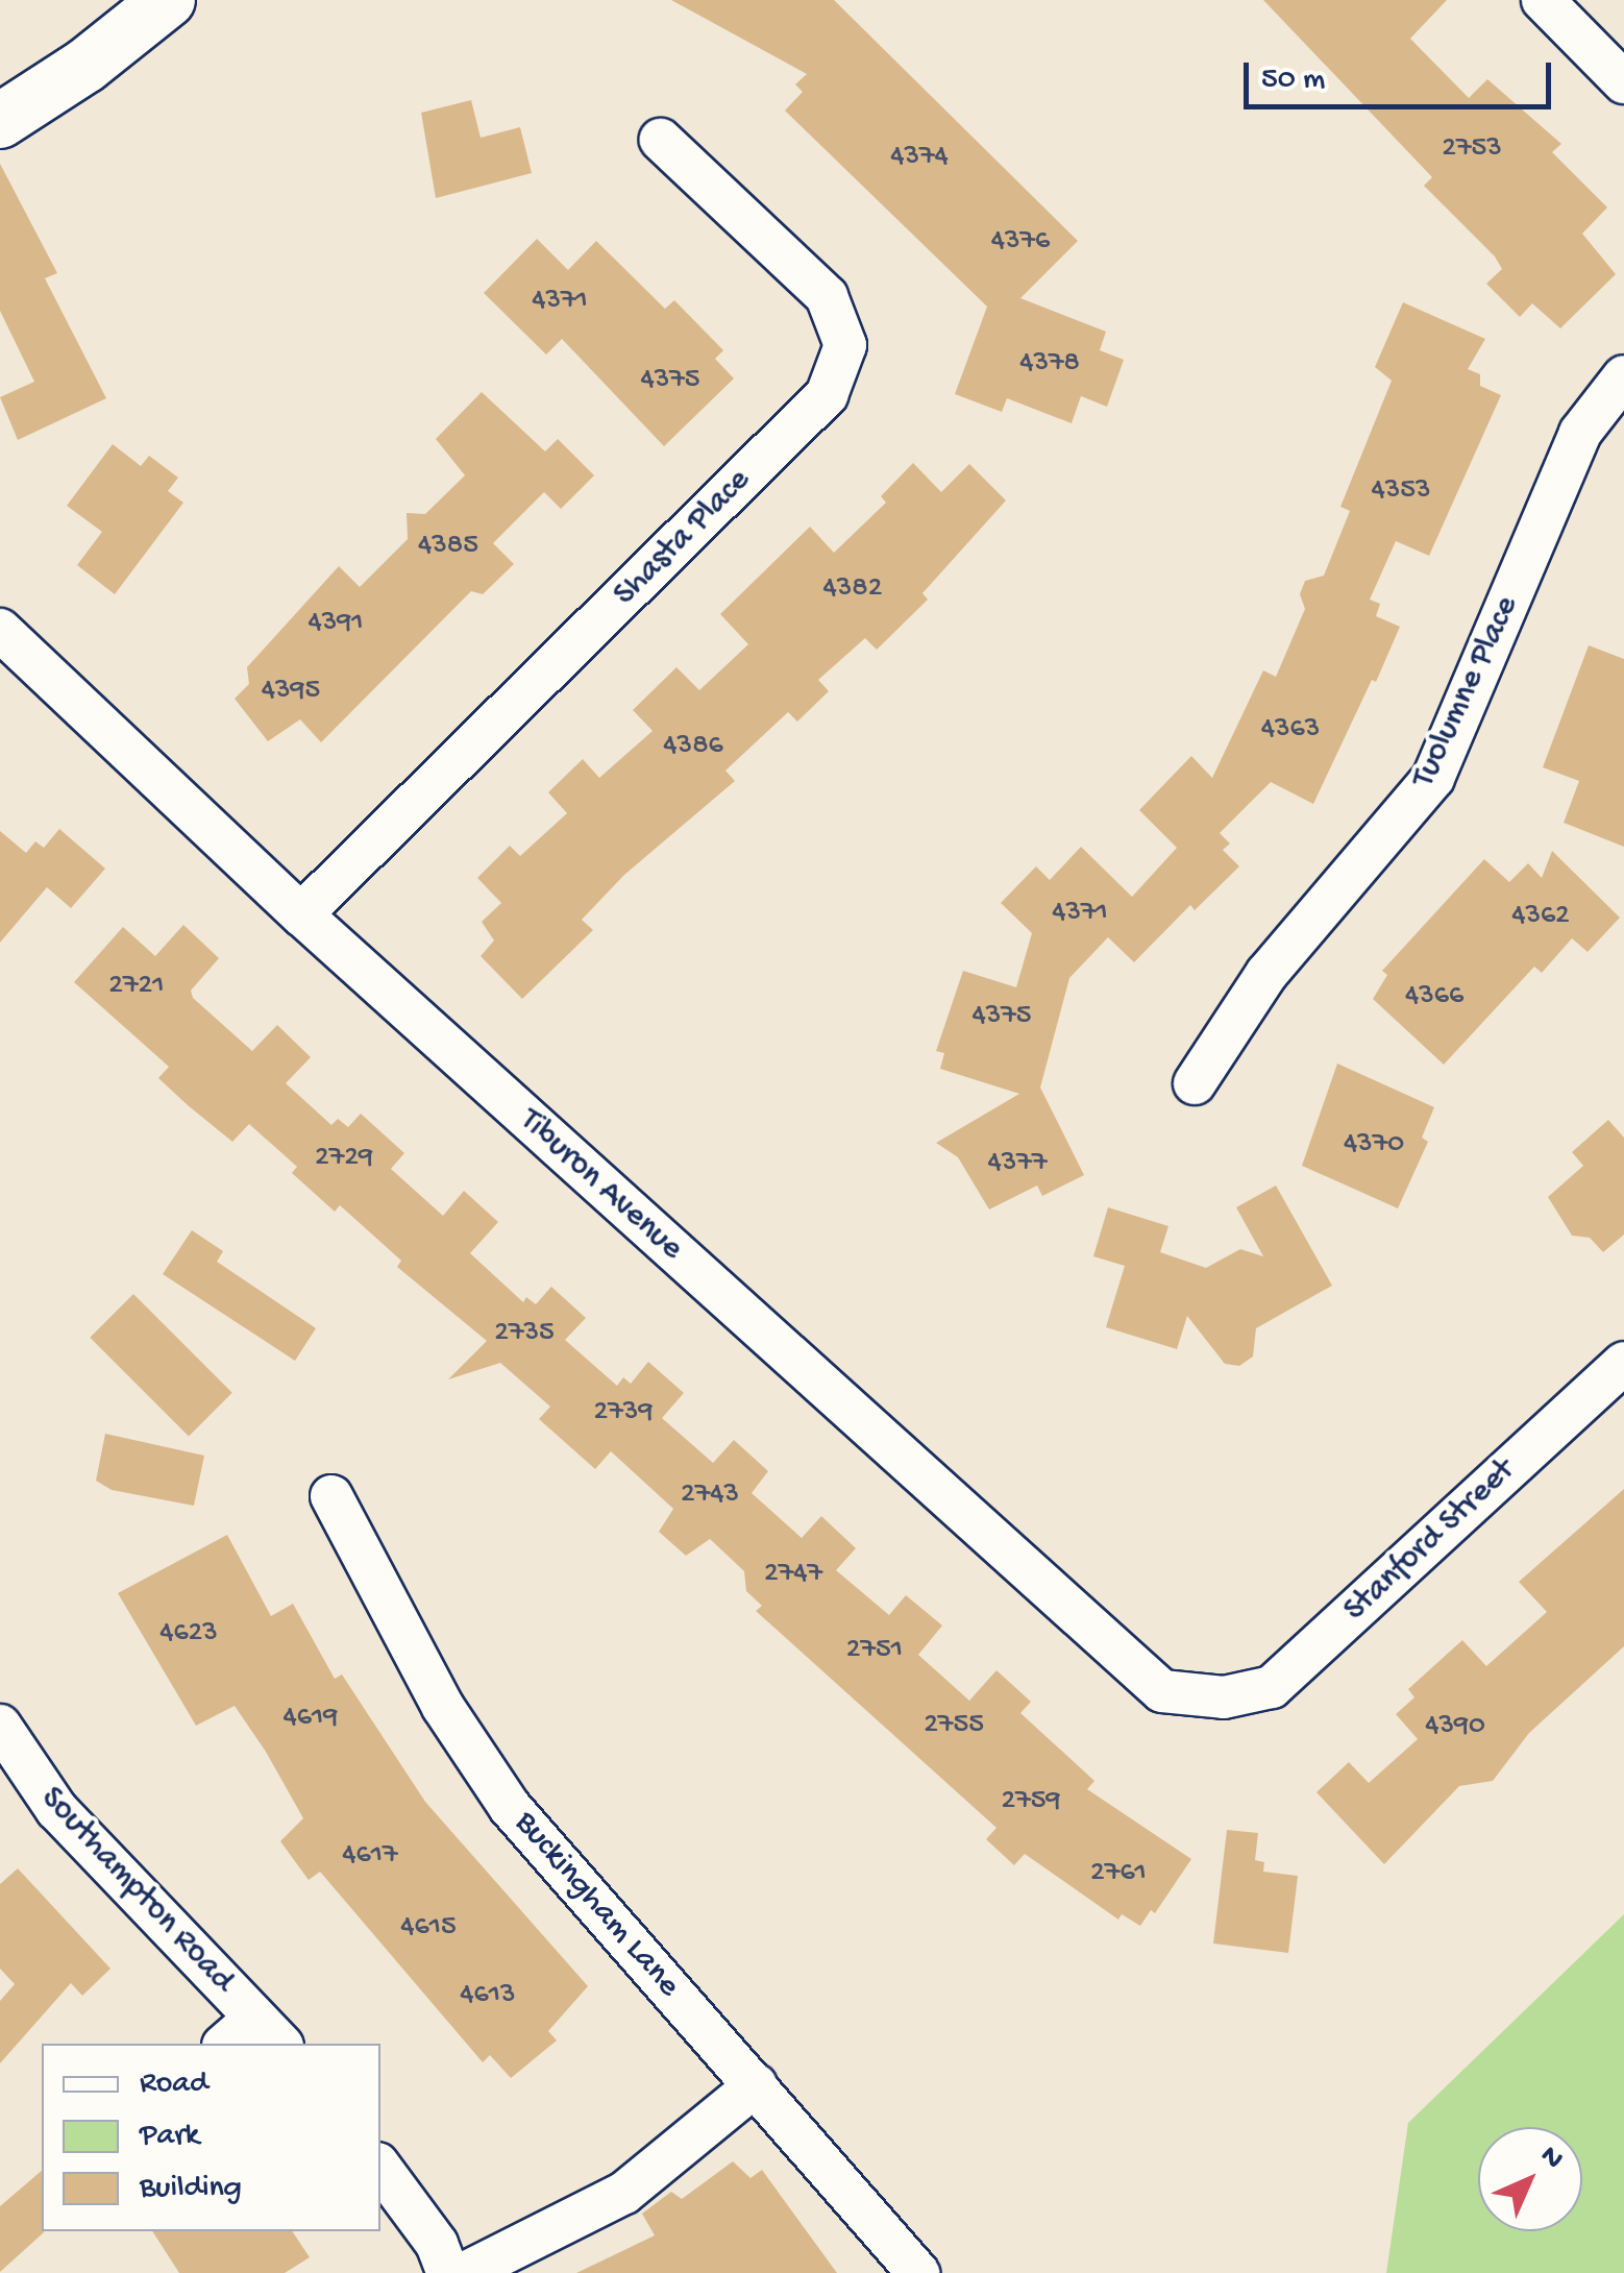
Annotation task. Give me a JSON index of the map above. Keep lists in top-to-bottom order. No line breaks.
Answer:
{"streets":{"street":["Shasta Place","Tuolumne Place","Tiburon Avenue","Stanford Street","Southampton Road","Buckingham Lane"]},"crossings":[["Shasta Place","Tiburon Avenue"],["Tiburon Avenue","Stanford Street"]],"house_numbers":["2753","4374","4376","4371","4378","4375","4353","4385","4382","4391","4395","4363","4386","4371","4362","2721","4366","4375","4370","2729","4377","2735","2739","2743","2747","4623","2751","4619","2755","4390","2759","4617","2761","4615","4613"],"legend":["Road","Park","Building"],"scale_bar":"50 m","north":"top right"}
